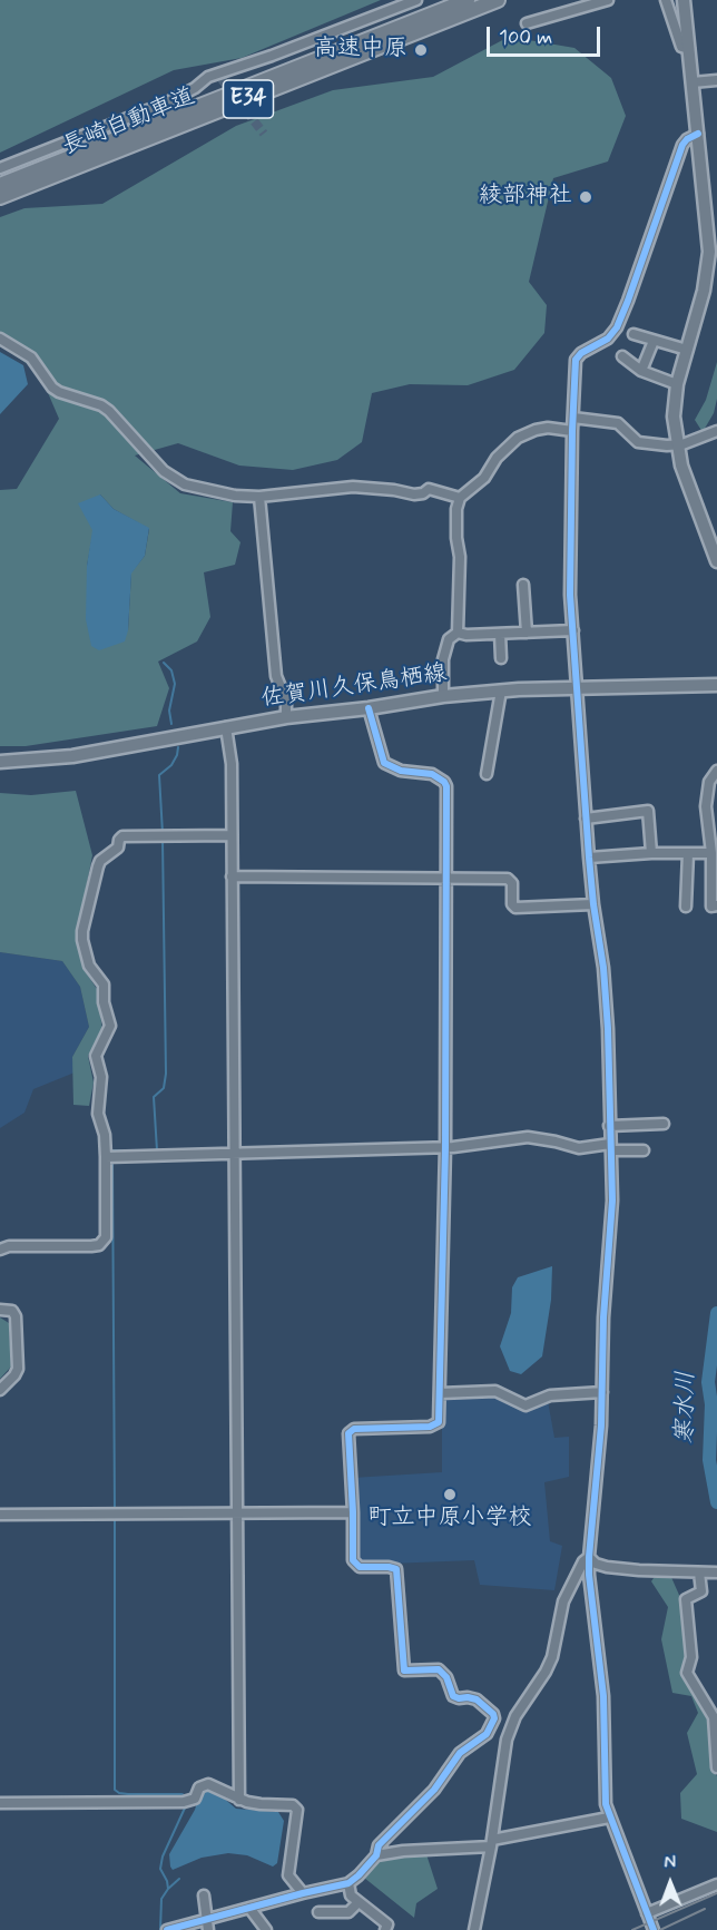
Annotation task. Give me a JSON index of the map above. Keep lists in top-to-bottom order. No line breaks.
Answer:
{"streets":{"highway":["E34","長崎自動車道"],"main road":["佐賀川久保鳥栖線"]},"water":["寒水川"],"places":["高速中原","綾部神社","町立中原小学校"],"scale_bar":"100 m","north":"top"}
